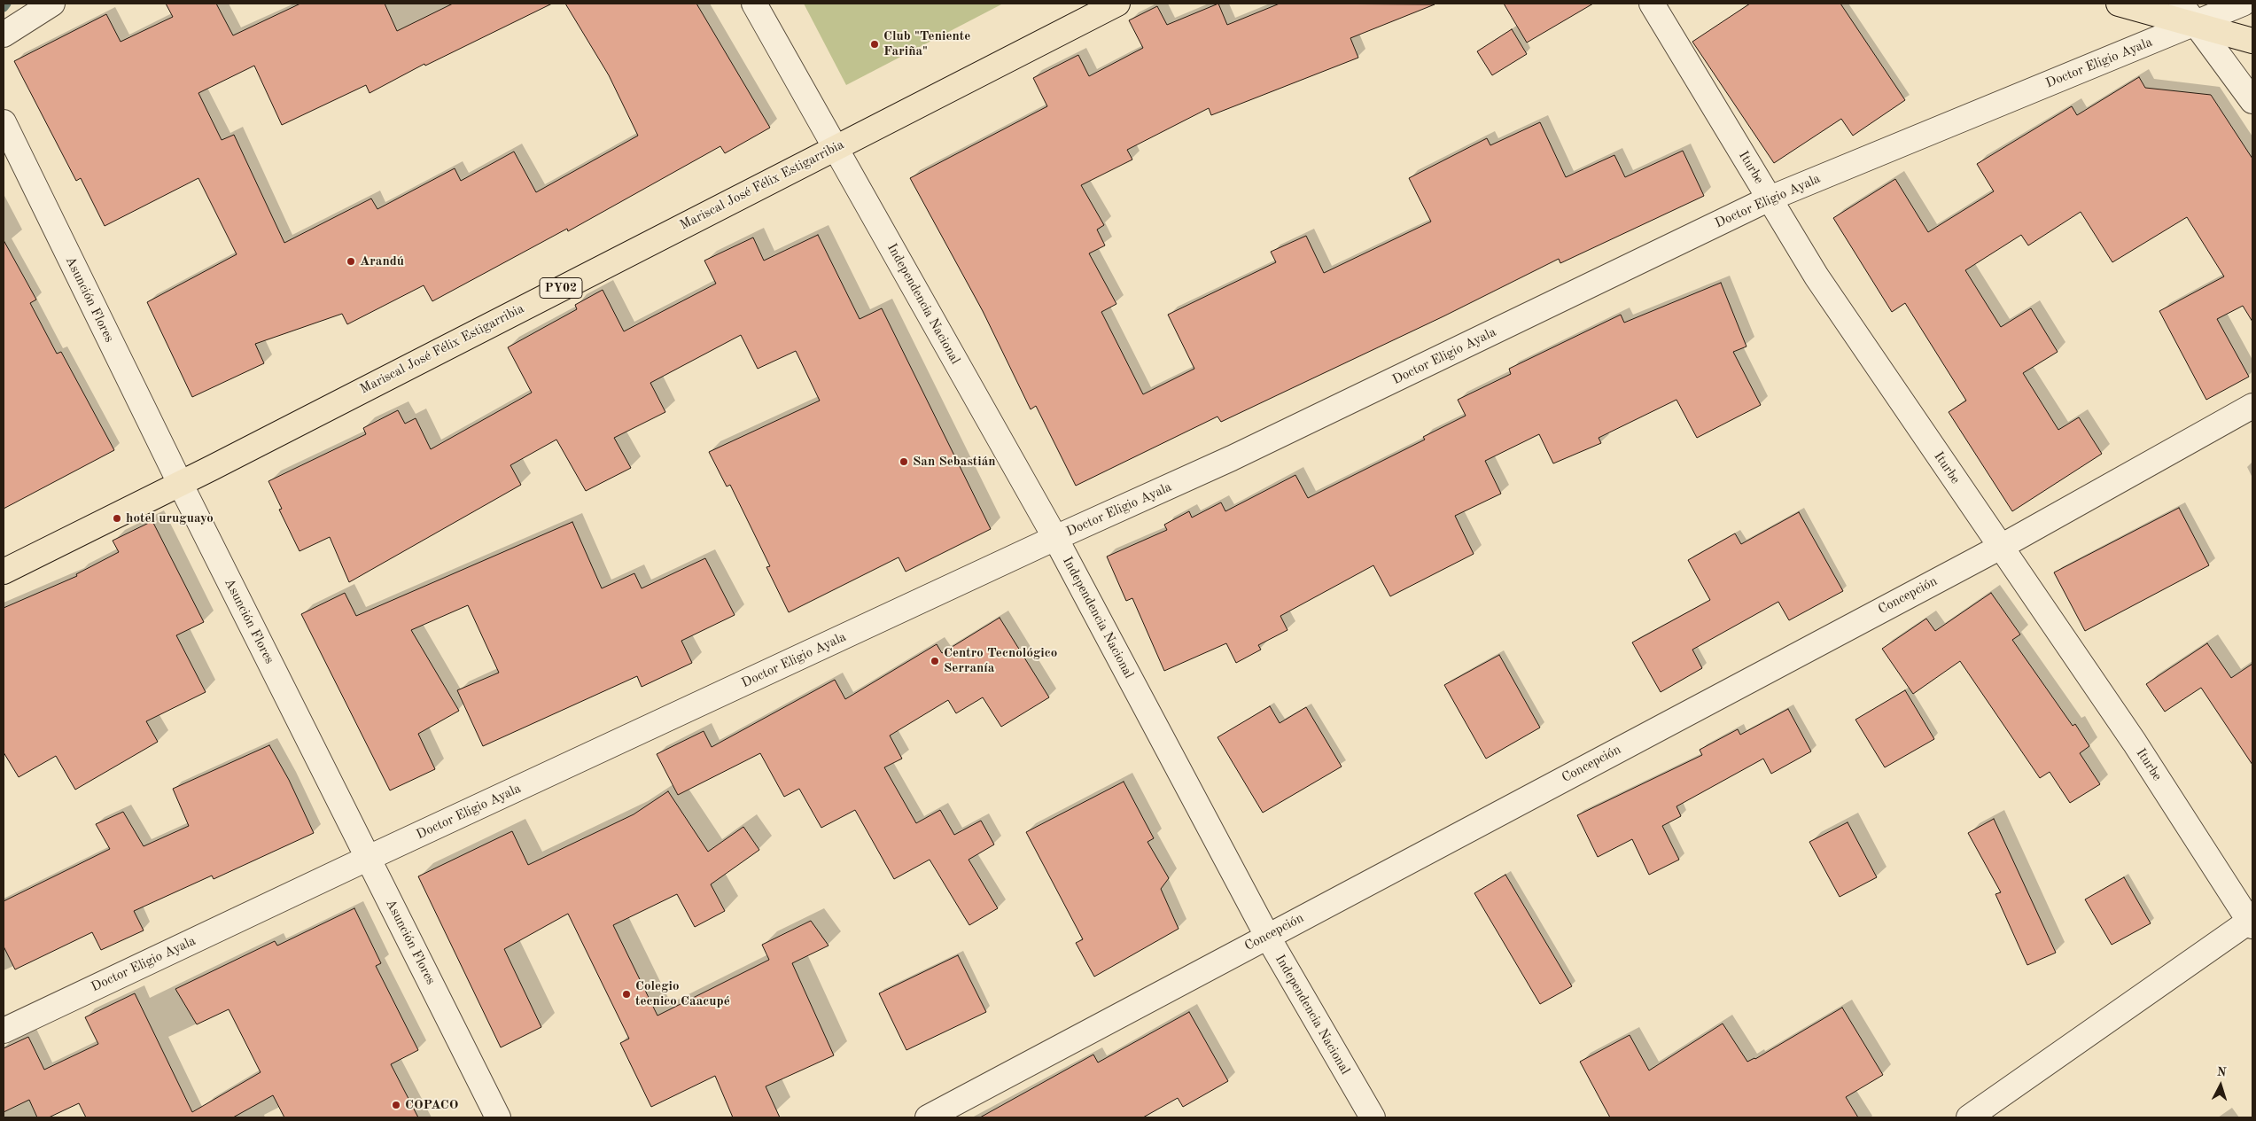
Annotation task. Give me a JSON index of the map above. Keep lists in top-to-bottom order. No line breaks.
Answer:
{"streets":{"main road":["Mariscal José Félix Estigarribia","PY02"],"street":["Doctor Eligio Ayala","Iturbe","Asunción Flores","Independencia Nacional","Concepción"]},"crossings":[["Doctor Eligio Ayala","Iturbe"],["Doctor Eligio Ayala","Asunción Flores"],["Doctor Eligio Ayala","Independencia Nacional"],["Iturbe","Concepción"],["Mariscal José Félix Estigarribia","Asunción Flores"],["Mariscal José Félix Estigarribia","Independencia Nacional"],["Independencia Nacional","Concepción"]],"places":["Club \"Teniente Fariña\"","Arandú","San Sebastián","hotel uruguayo","Centro Tecnológico Serranía","Colegio tecnico Caacupé","COPACO"],"north":"top"}
